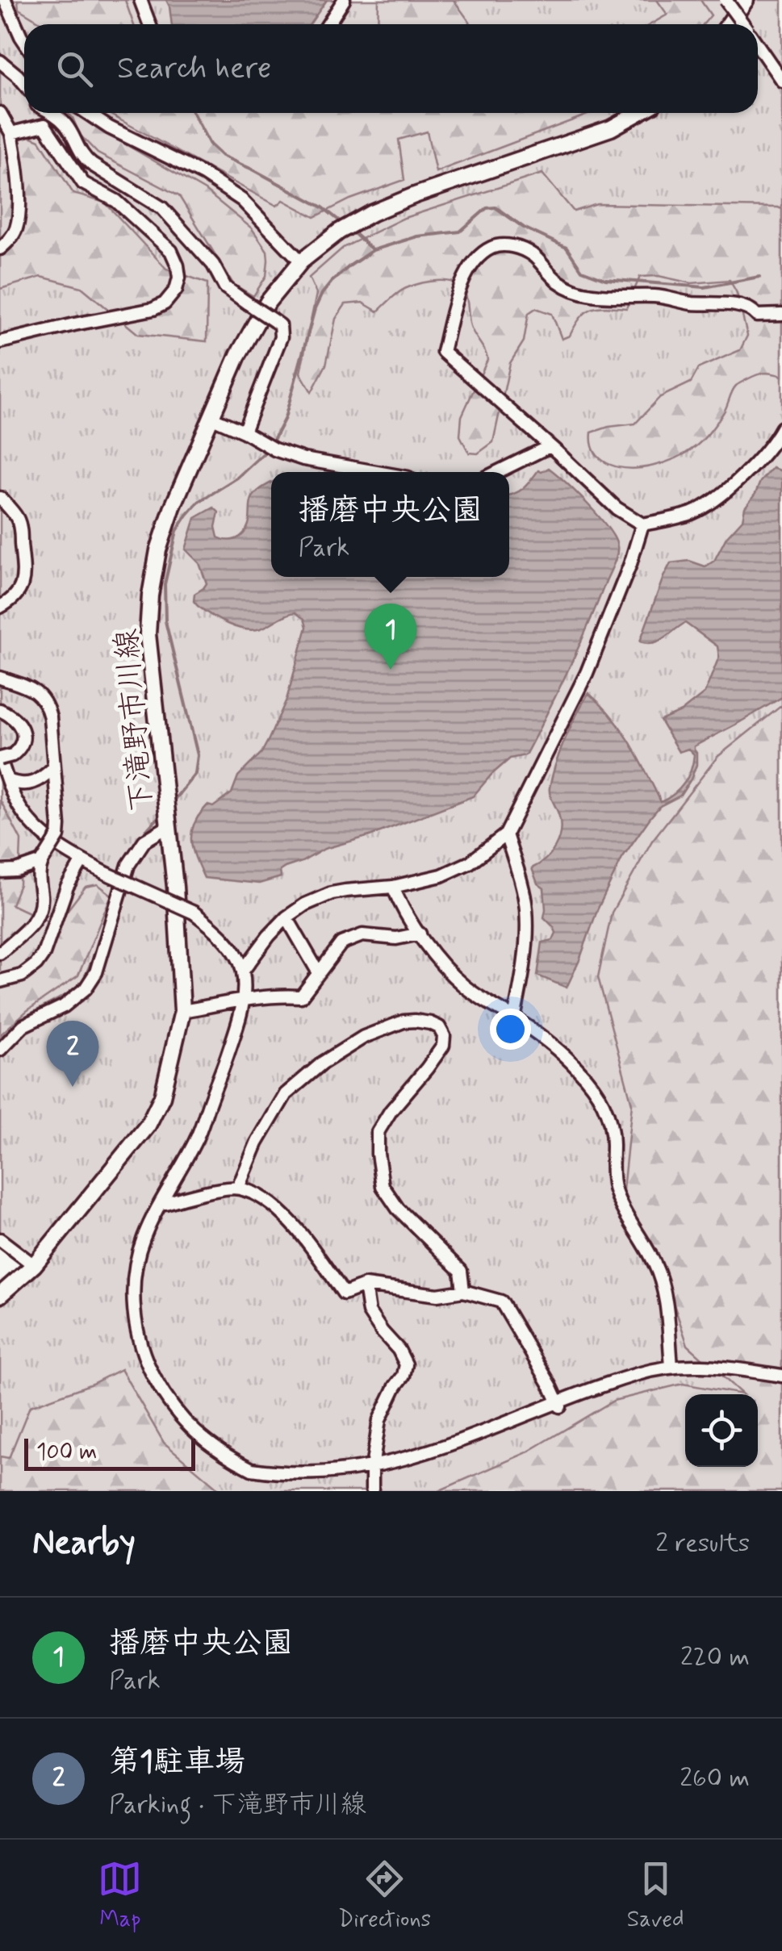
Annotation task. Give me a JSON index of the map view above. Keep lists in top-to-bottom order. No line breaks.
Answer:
{"streets":{"main road":["下滝野市川線"]},"scale_bar":"100 m","page":{"search":"Search here","popup":["播磨中央公園","Park"],"pins":["1","2"],"scale":"100 m","heading":["Nearby","2 results"],"list":[{"mark":"1","name":"播磨中央公園","note":"Park","value":"220 m"},{"mark":"2","name":"第1駐車場","note":"Parking · 下滝野市川線","value":"260 m"}],"nav":["Map","Directions","Saved"]}}
